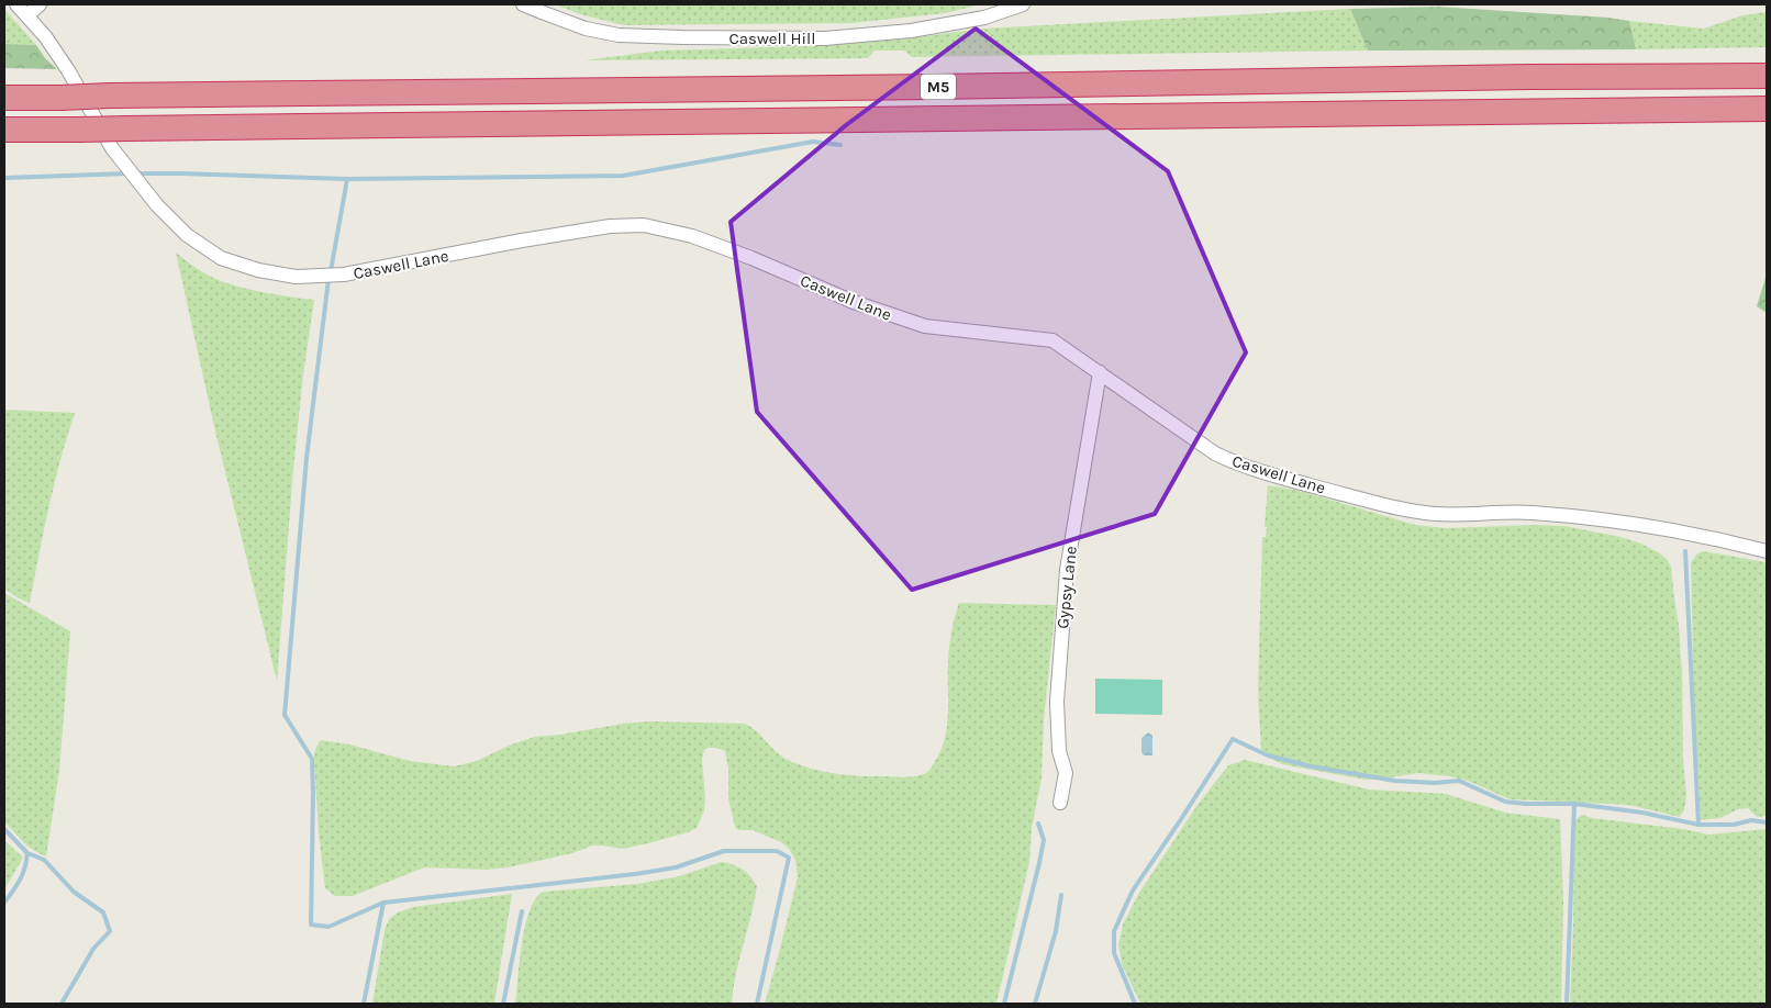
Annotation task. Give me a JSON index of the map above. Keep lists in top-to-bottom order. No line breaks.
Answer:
{"streets":{"highway":["M5"],"street":["Caswell Hill","Caswell Lane","Gypsy Lane"]},"crossings":[["Caswell Lane","Gypsy Lane"]]}
